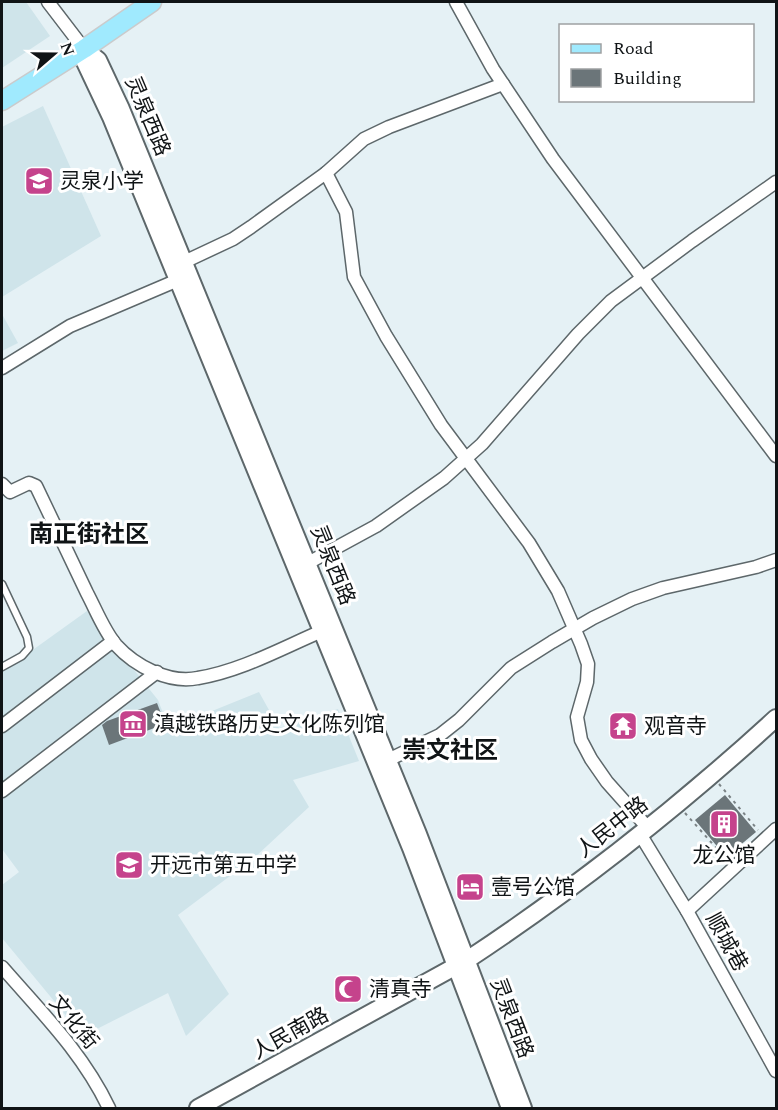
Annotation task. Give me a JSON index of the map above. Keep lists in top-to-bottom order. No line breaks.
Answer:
{"streets":{"main road":["灵泉西路","人民中路","人民南路"],"street":["顺城巷","文化街"]},"crossings":[["灵泉西路","人民中路"],["灵泉西路","人民南路"],["人民中路","顺城巷"],["人民中路","人民南路"]],"districts":["南正街社区","崇文社区"],"places":{"school or university":["灵泉小学","开远市第五中学"],"museum":["滇越铁路历史文化陈列馆"],"temple":["观音寺"],"building":["龙公馆"],"hotel":["壹号公馆"],"mosque":["清真寺"]},"legend":["Road","Building"],"north":"right"}
